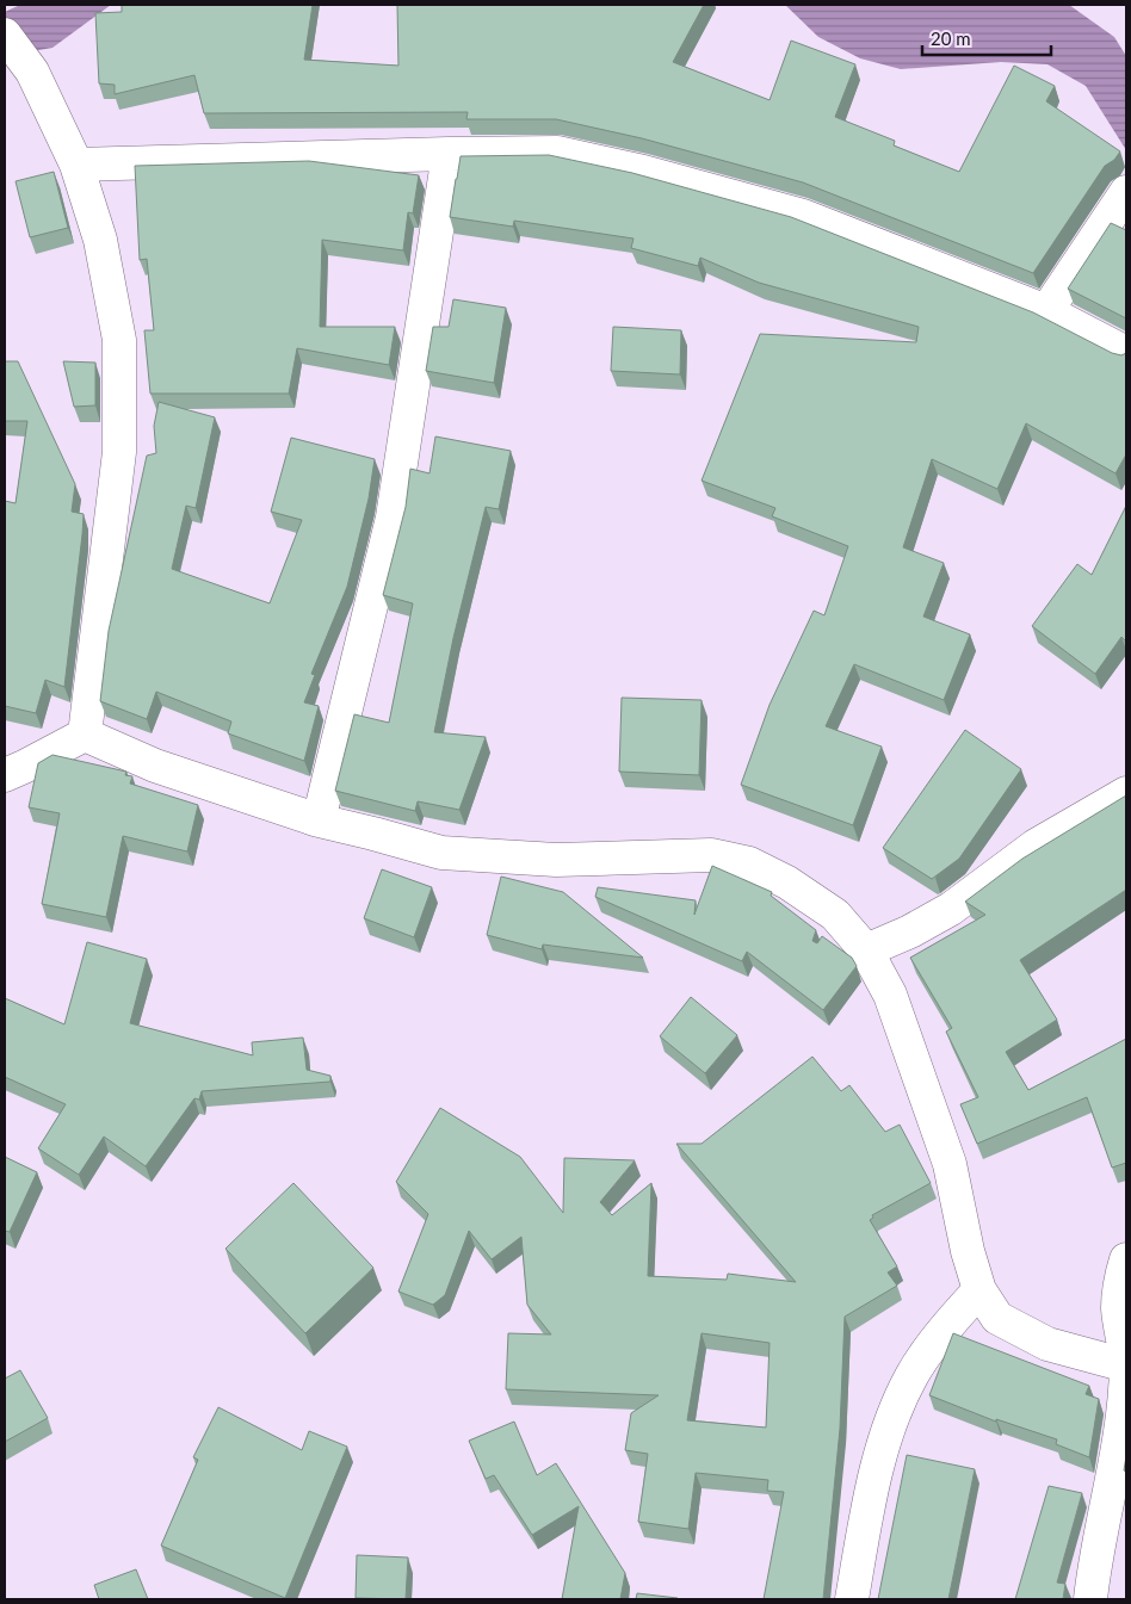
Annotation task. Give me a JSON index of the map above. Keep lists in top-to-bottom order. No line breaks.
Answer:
{"scale_bar":"20 m"}
